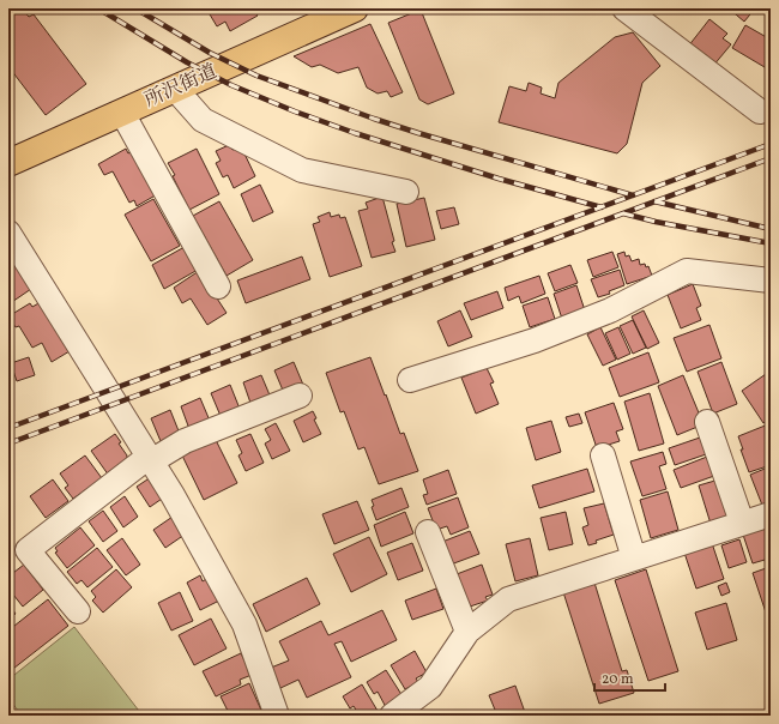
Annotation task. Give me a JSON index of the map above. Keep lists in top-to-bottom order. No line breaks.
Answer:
{"streets":{"main road":["所沢街道"]},"scale_bar":"20 m"}
